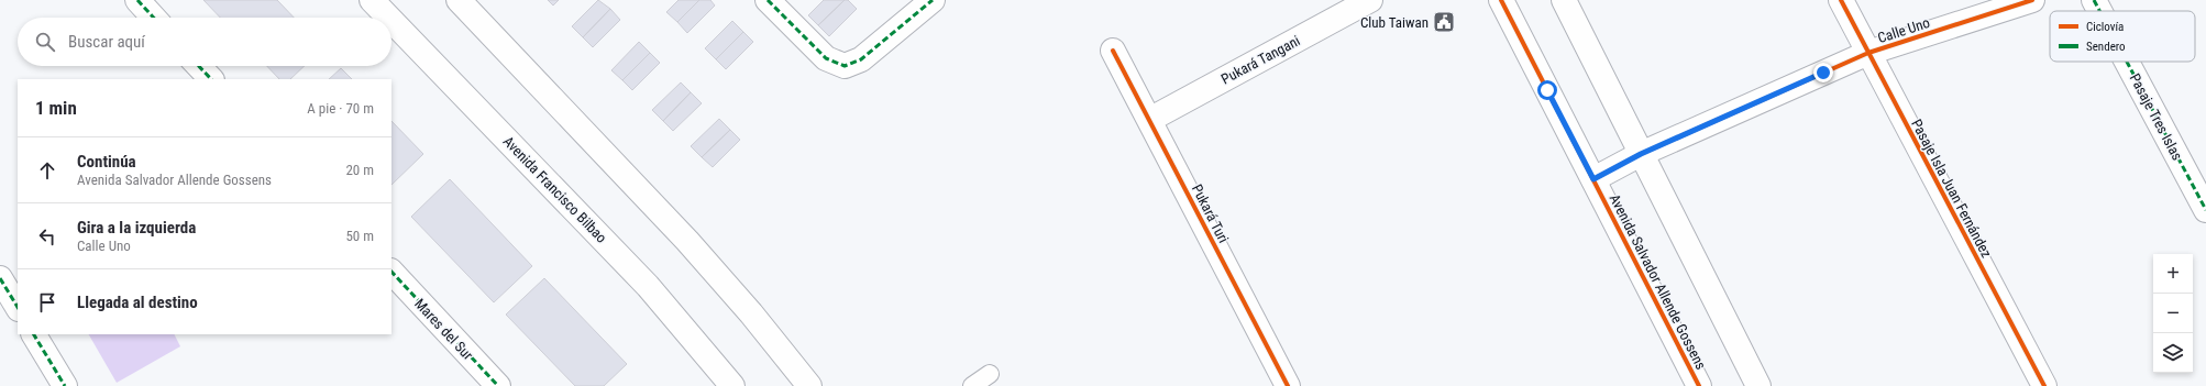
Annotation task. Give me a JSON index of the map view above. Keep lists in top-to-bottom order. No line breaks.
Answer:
{"streets":{"street":["Calle Uno","Pukará Tangani","Pasaje Tres Islas","Pasaje Isla Juan Fernández","Avenida Francisco Bilbao","Pukará Turi","Avenida Salvador Allende Gossens","Mares del Sur"]},"crossings":[["Calle Uno","Pasaje Isla Juan Fernández"],["Calle Uno","Avenida Salvador Allende Gossens"],["Pukará Tangani","Pukará Turi"]],"places":{"public building":["Club Taiwan"]},"legend":["Ciclovía","Sendero"],"page":{"search":"Buscar aquí","heading":["1 min","A pie · 70 m"],"list":[["Continúa","Avenida Salvador Allende Gossens","20 m"],["Gira a la izquierda","Calle Uno","50 m"],"Llegada al destino"],"map_buttons":["+","−"]}}
